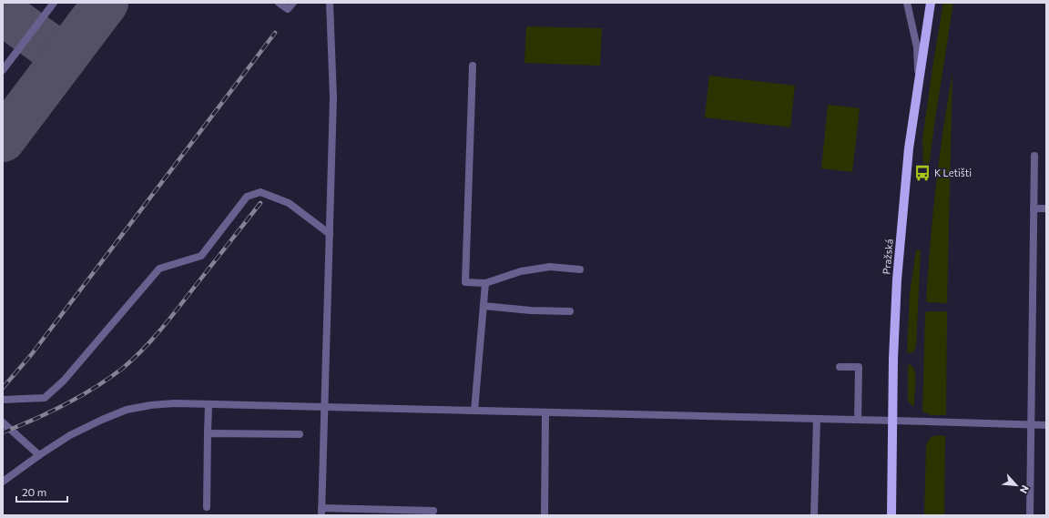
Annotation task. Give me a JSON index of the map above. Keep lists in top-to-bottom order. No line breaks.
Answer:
{"streets":{"main road":["Pražská"]},"places":{"bus stop":["K Letišti"]},"scale_bar":"20 m","north":"bottom right"}
